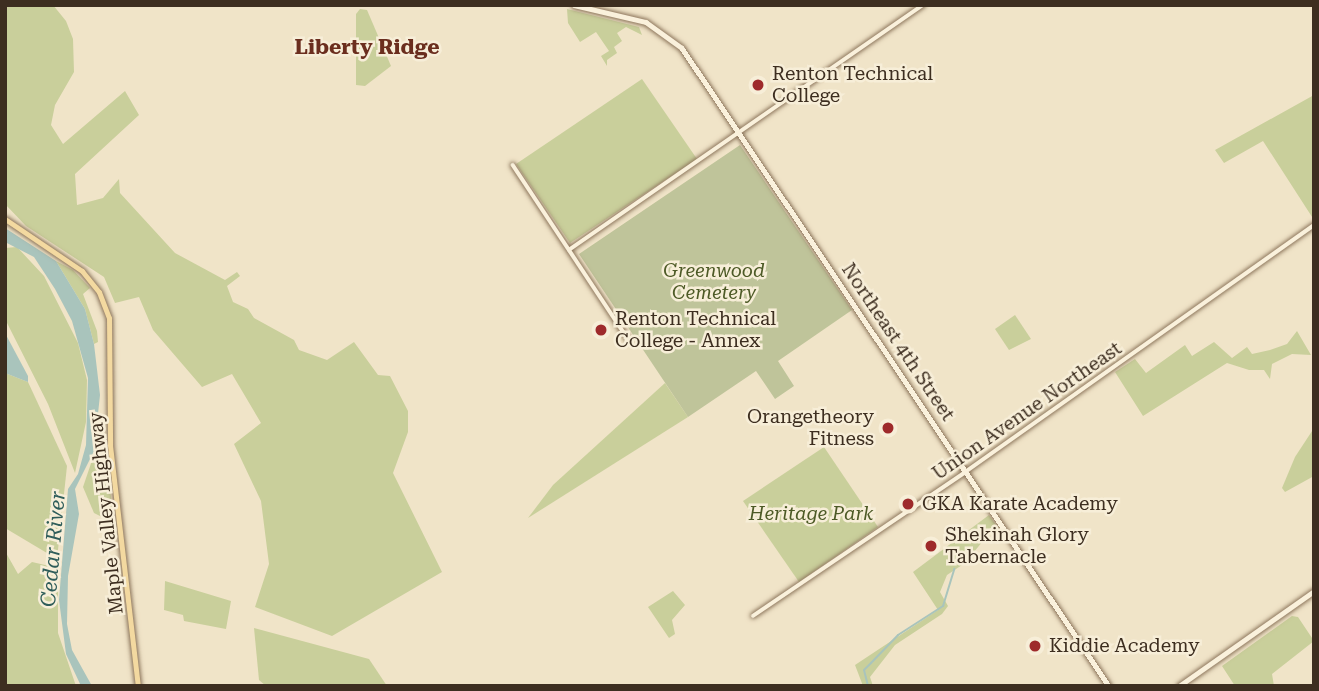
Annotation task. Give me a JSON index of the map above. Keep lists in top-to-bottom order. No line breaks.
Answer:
{"streets":{"main road":["Northeast 4th Street","Maple Valley Highway"],"street":["Union Avenue Northeast"]},"crossings":[["Northeast 4th Street","Union Avenue Northeast"]],"districts":["Liberty Ridge"],"water":["Cedar River"],"parks":["Greenwood Cemetery","Heritage Park"],"places":["Renton Technical College","Renton Technical College - Annex","Orangetheory Fitness","GKA Karate Academy","Shekinah Glory Tabernacle","Kiddie Academy"]}
